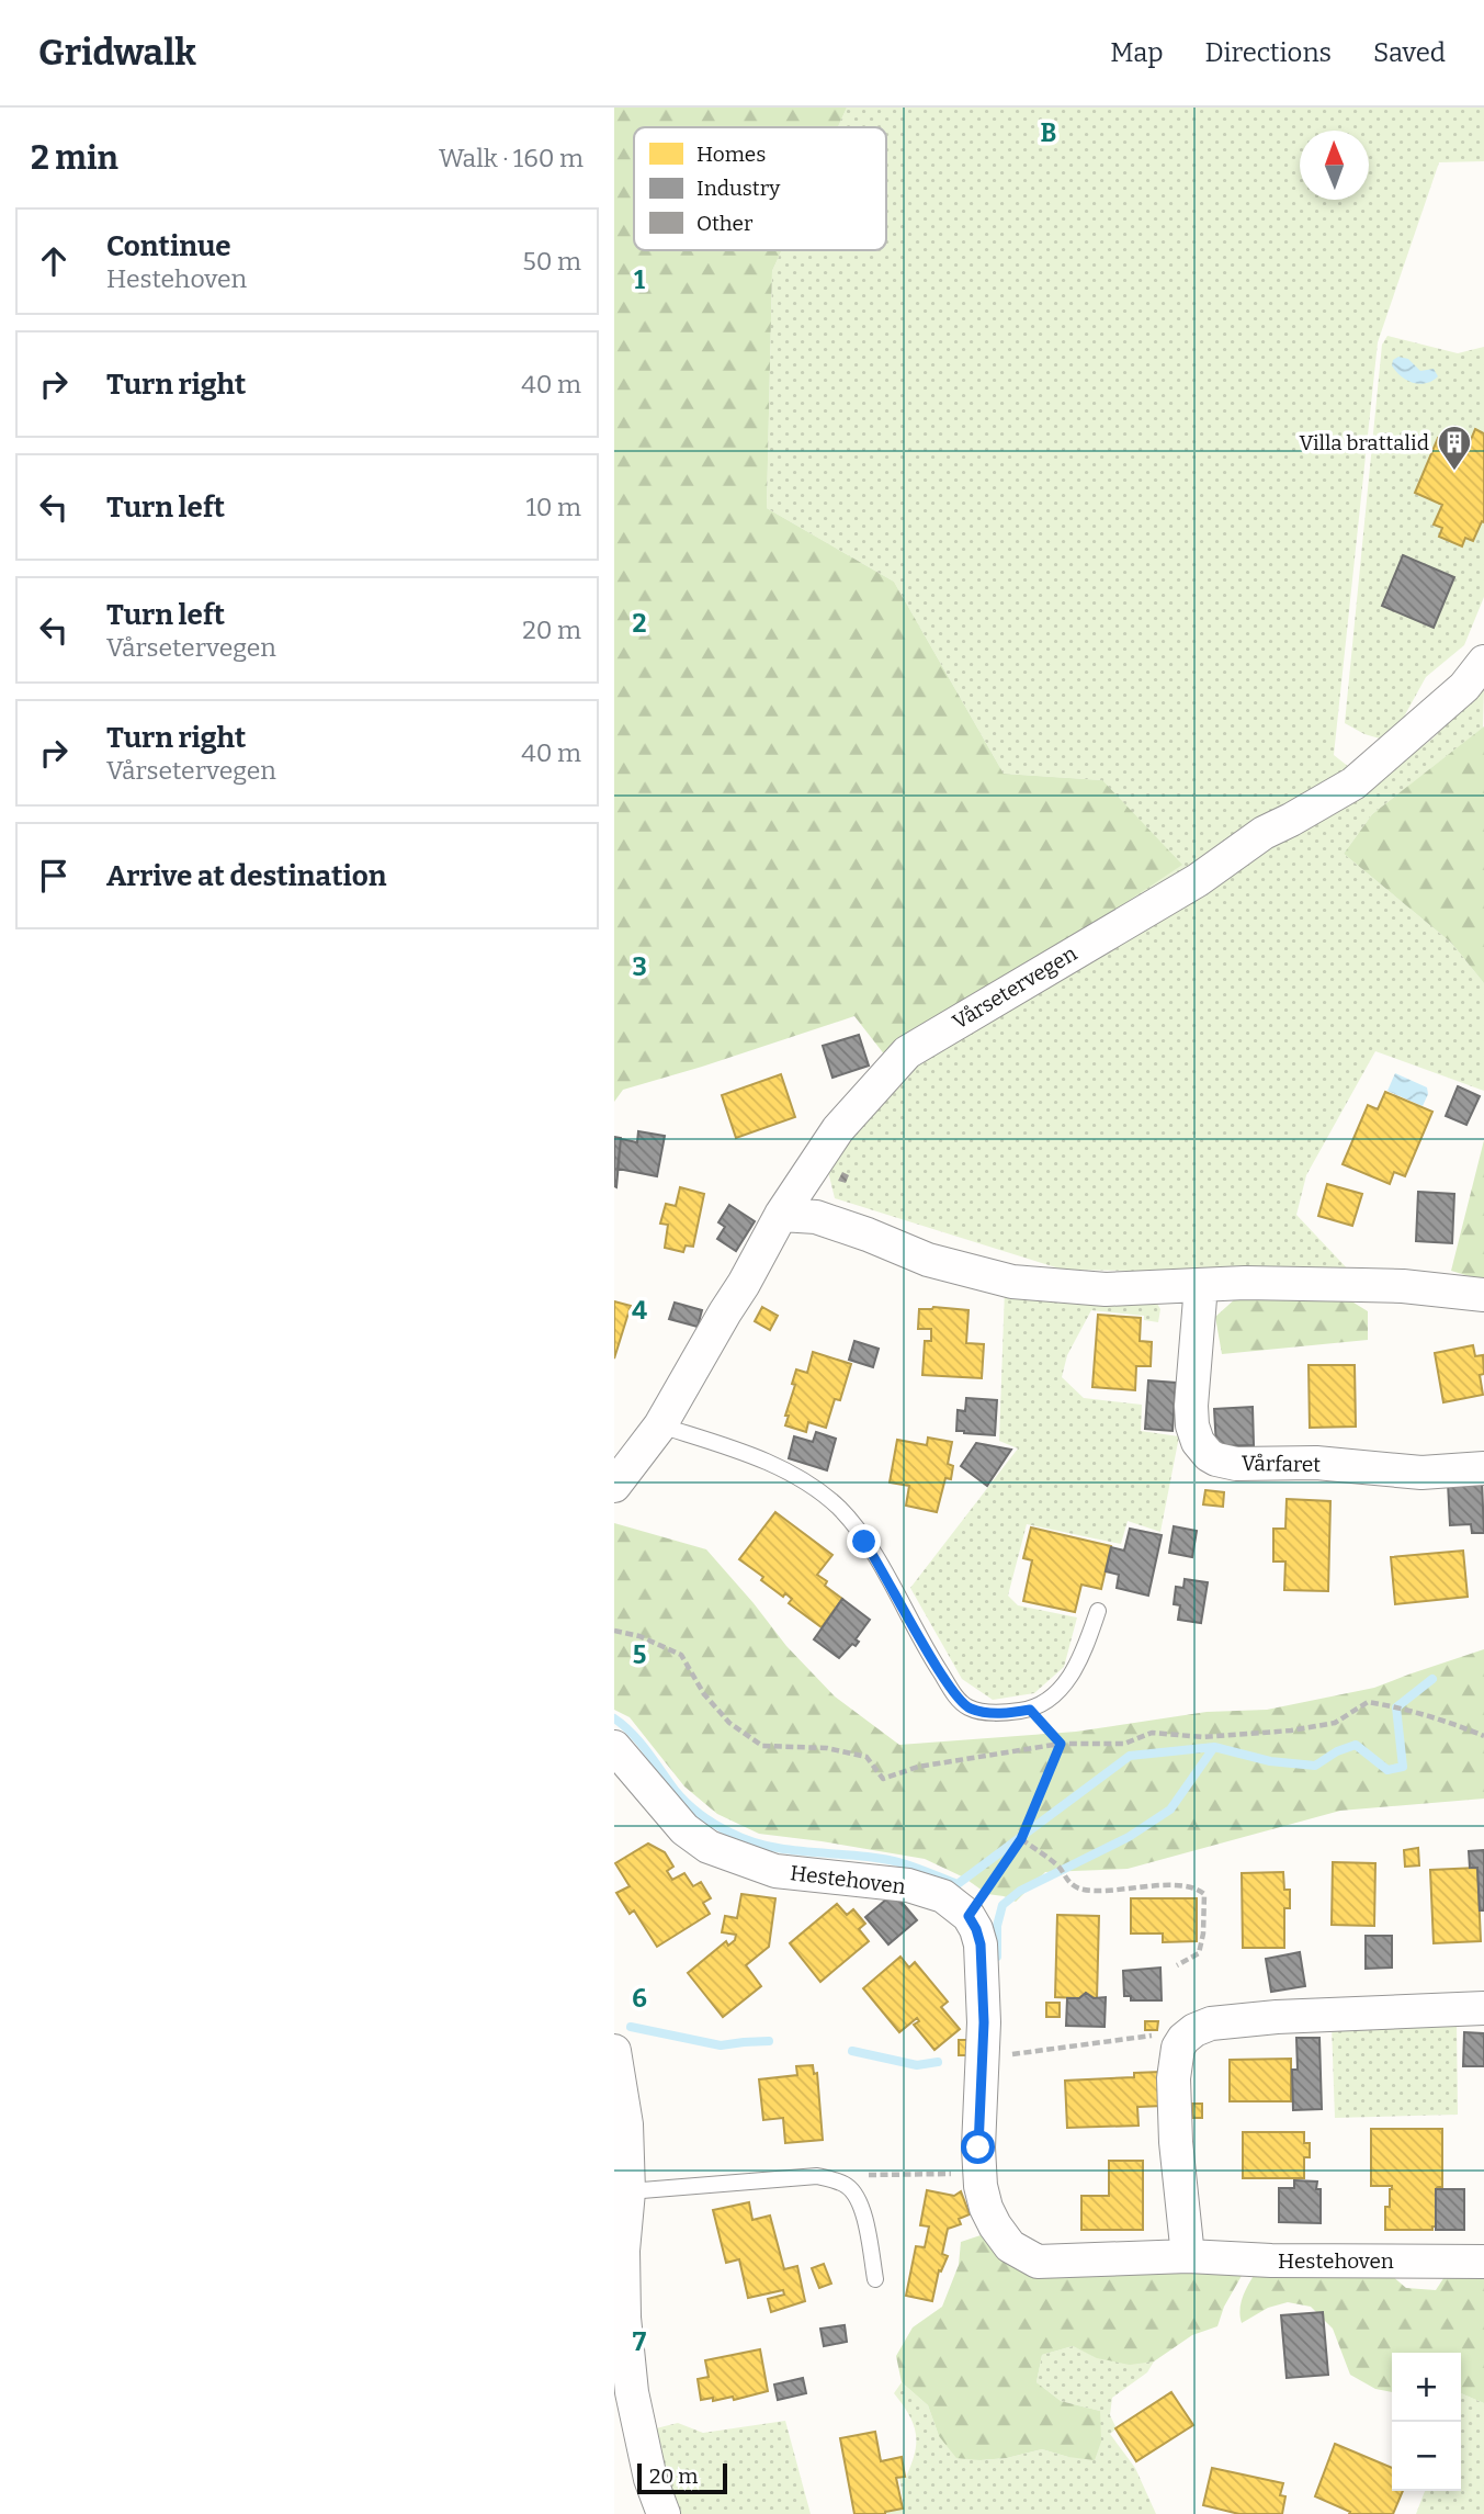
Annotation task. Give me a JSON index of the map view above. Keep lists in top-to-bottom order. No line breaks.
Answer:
{"streets":{"street":["Vårsetervegen","Vårfaret","Hestehoven"]},"places":{"building":["Villa brattalid"]},"legend":["Homes","Industry","Other"],"scale_bar":"20 m","north":"top","page":{"header":"Gridwalk","nav":["Map","Directions","Saved"],"heading":["2 min","Walk · 160 m"],"list":[["Continue","Hestehoven","50 m"],["Turn right","40 m"],["Turn left","10 m"],["Turn left","Vårsetervegen","20 m"],["Turn right","Vårsetervegen","40 m"],"Arrive at destination"],"map_buttons":["+","−"],"scale":"20 m"},"grid":{"columns":["B"],"rows":["1","2","3","4","5","6","7"]}}
